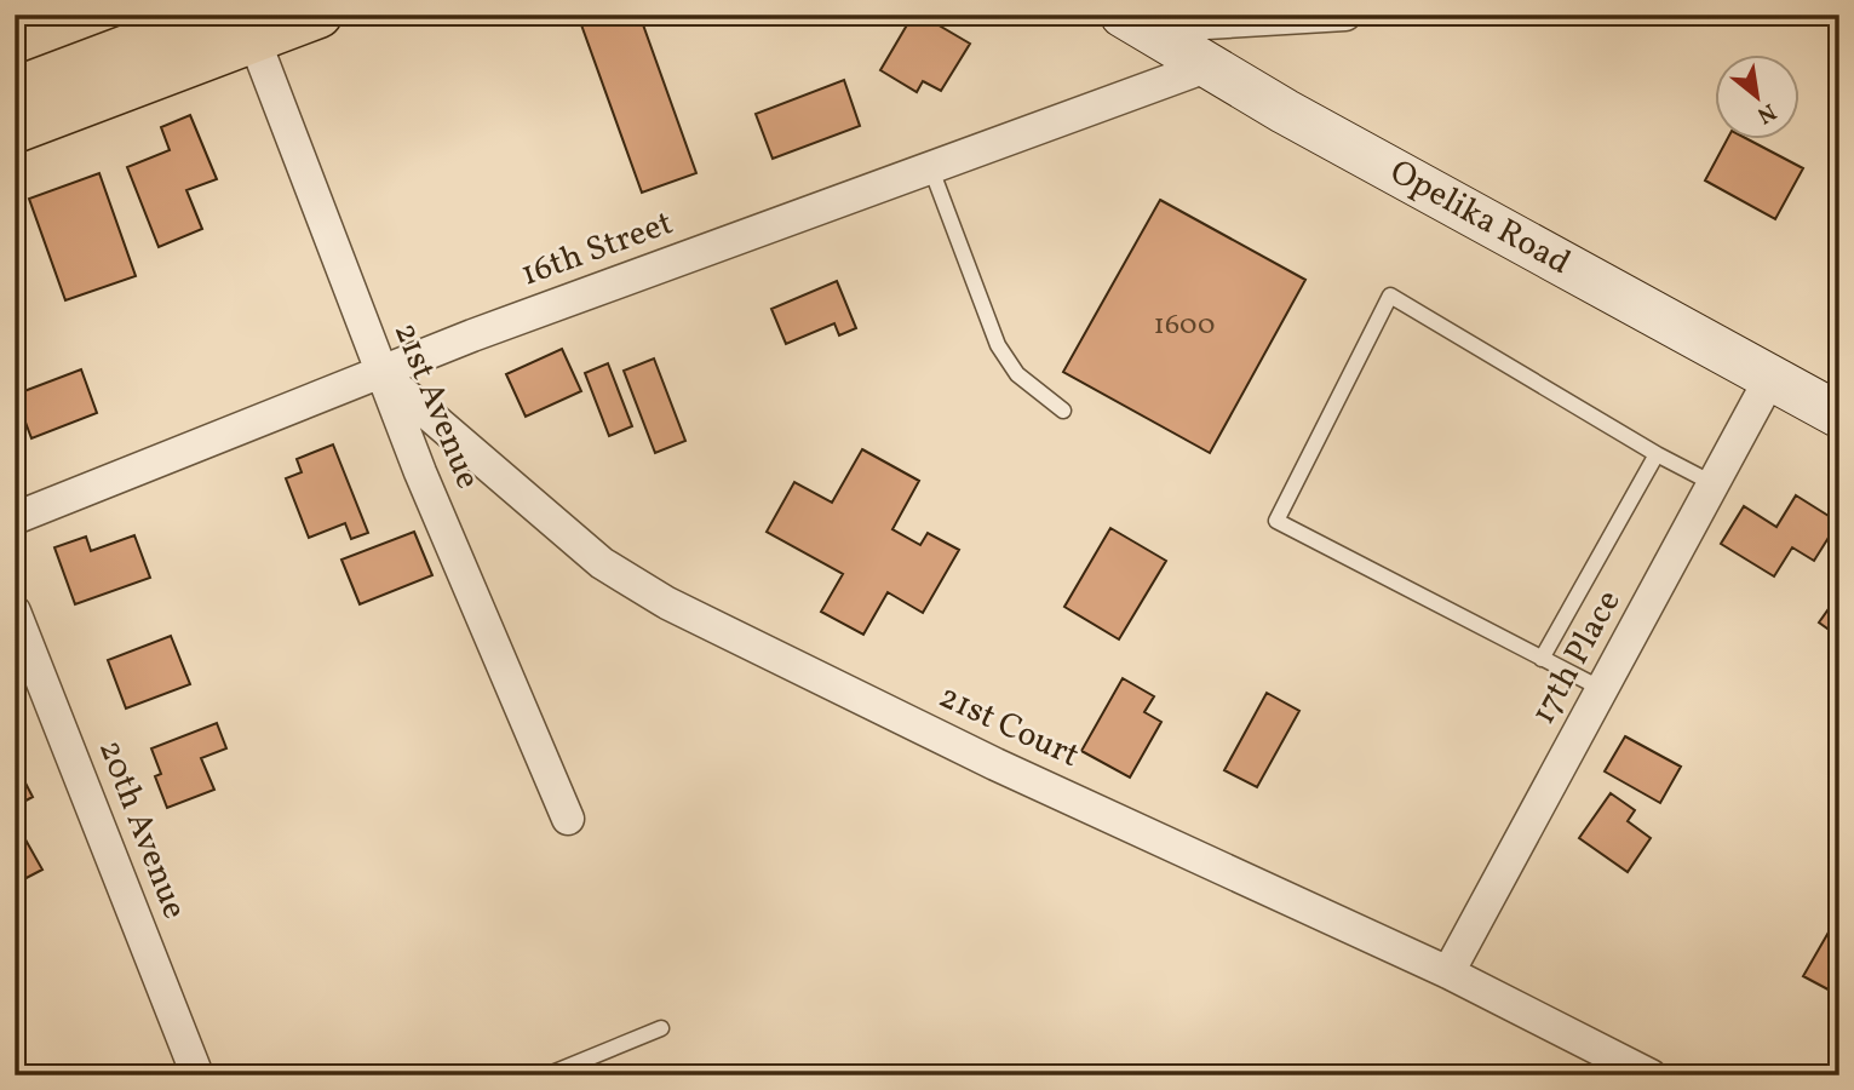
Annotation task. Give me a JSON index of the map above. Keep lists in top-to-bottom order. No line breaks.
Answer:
{"streets":{"main road":["Opelika Road"],"street":["16th Street","21st Avenue","17th Place","21st Court","20th Avenue"]},"crossings":[["Opelika Road","16th Street"],["Opelika Road","17th Place"],["16th Street","21st Avenue"],["16th Street","21st Court"],["21st Avenue","21st Court"],["17th Place","21st Court"]],"house_numbers":["1600"],"north":"bottom right"}
